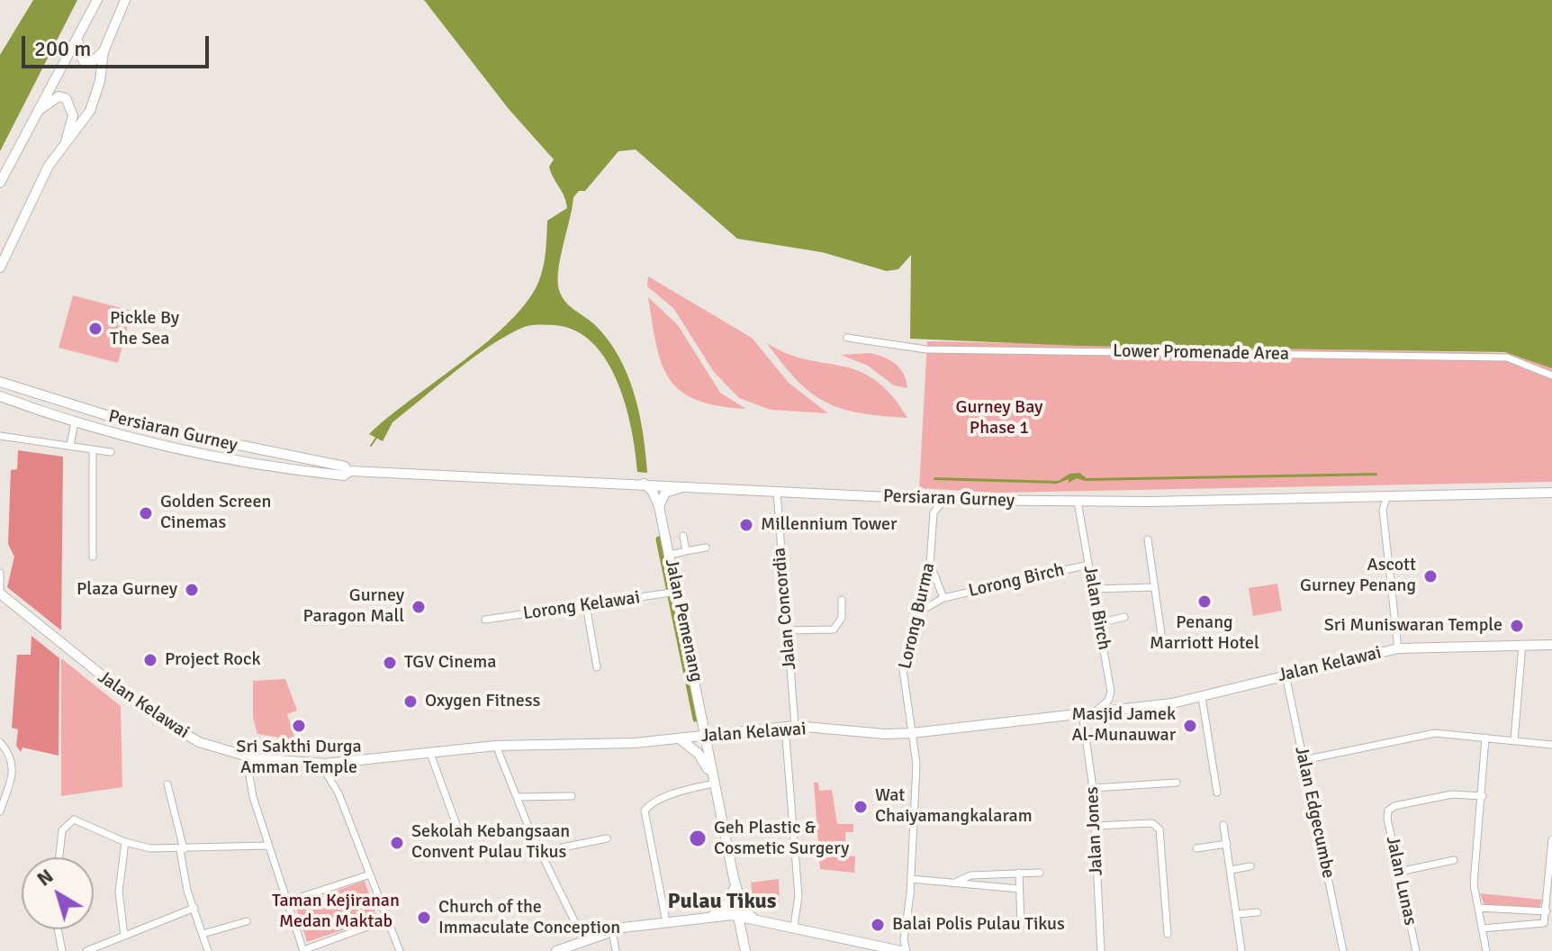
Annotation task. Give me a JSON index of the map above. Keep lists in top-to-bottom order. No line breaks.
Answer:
{"streets":{"main road":["Persiaran Gurney","Jalan Pemenang","Jalan Kelawai"],"street":["Lower Promenade Area","Lorong Birch","Lorong Kelawai","Jalan Birch","Jalan Concordia","Lorong Burma","Jalan Edgecumbe","Jalan Jones","Jalan Lunas"]},"crossings":[["Persiaran Gurney","Jalan Birch"],["Persiaran Gurney","Jalan Concordia"],["Persiaran Gurney","Lorong Burma"],["Persiaran Gurney","Jalan Pemenang"],["Lorong Birch","Jalan Birch"],["Lorong Birch","Lorong Burma"],["Lorong Kelawai","Jalan Pemenang"],["Jalan Birch","Jalan Kelawai"],["Jalan Concordia","Jalan Kelawai"],["Lorong Burma","Jalan Kelawai"],["Jalan Pemenang","Jalan Kelawai"],["Jalan Kelawai","Jalan Edgecumbe"],["Jalan Kelawai","Jalan Jones"]],"districts":["Pulau Tikus"],"parks":["Gurney Bay Phase 1","Taman Kejiranan Medan Maktab"],"places":["Pickle By The Sea","Golden Screen Cinemas","Millennium Tower","Ascott Gurney Penang","Plaza Gurney","Penang Marriott Hotel","Gurney Paragon Mall","Sri Muniswaran Temple","Project Rock","TGV Cinema","Oxygen Fitness","Sri Sakthi Durga Amman Temple","Masjid Jamek Al-Munauwar","Wat Chaiyamangkalaram","Geh Plastic & Cosmetic Surgery","Sekolah Kebangsaan Convent Pulau Tikus","Church of the Immaculate Conception","Balai Polis Pulau Tikus"],"scale_bar":"200 m","north":"top left"}
